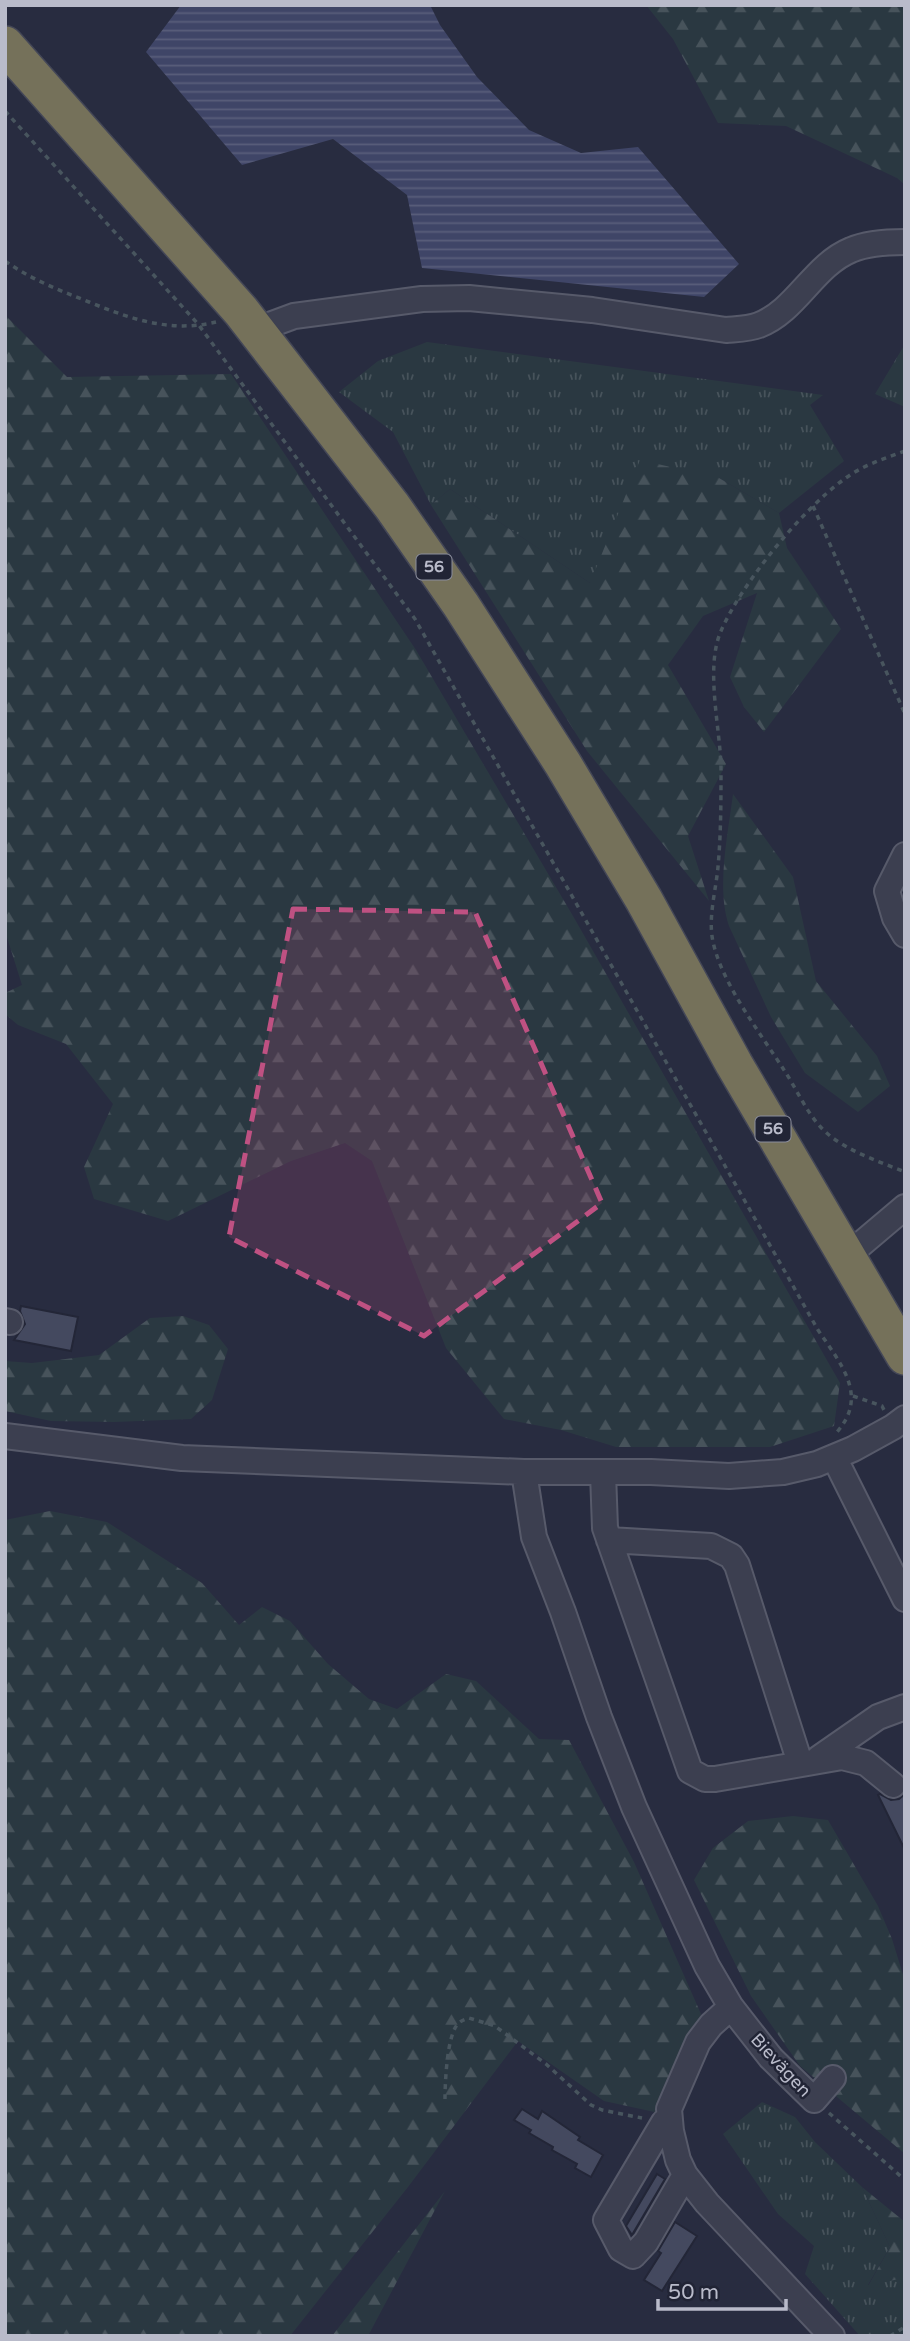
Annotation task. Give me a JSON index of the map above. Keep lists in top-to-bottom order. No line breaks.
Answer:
{"streets":{"highway":["56"],"street":["Bievägen"]},"scale_bar":"50 m"}
